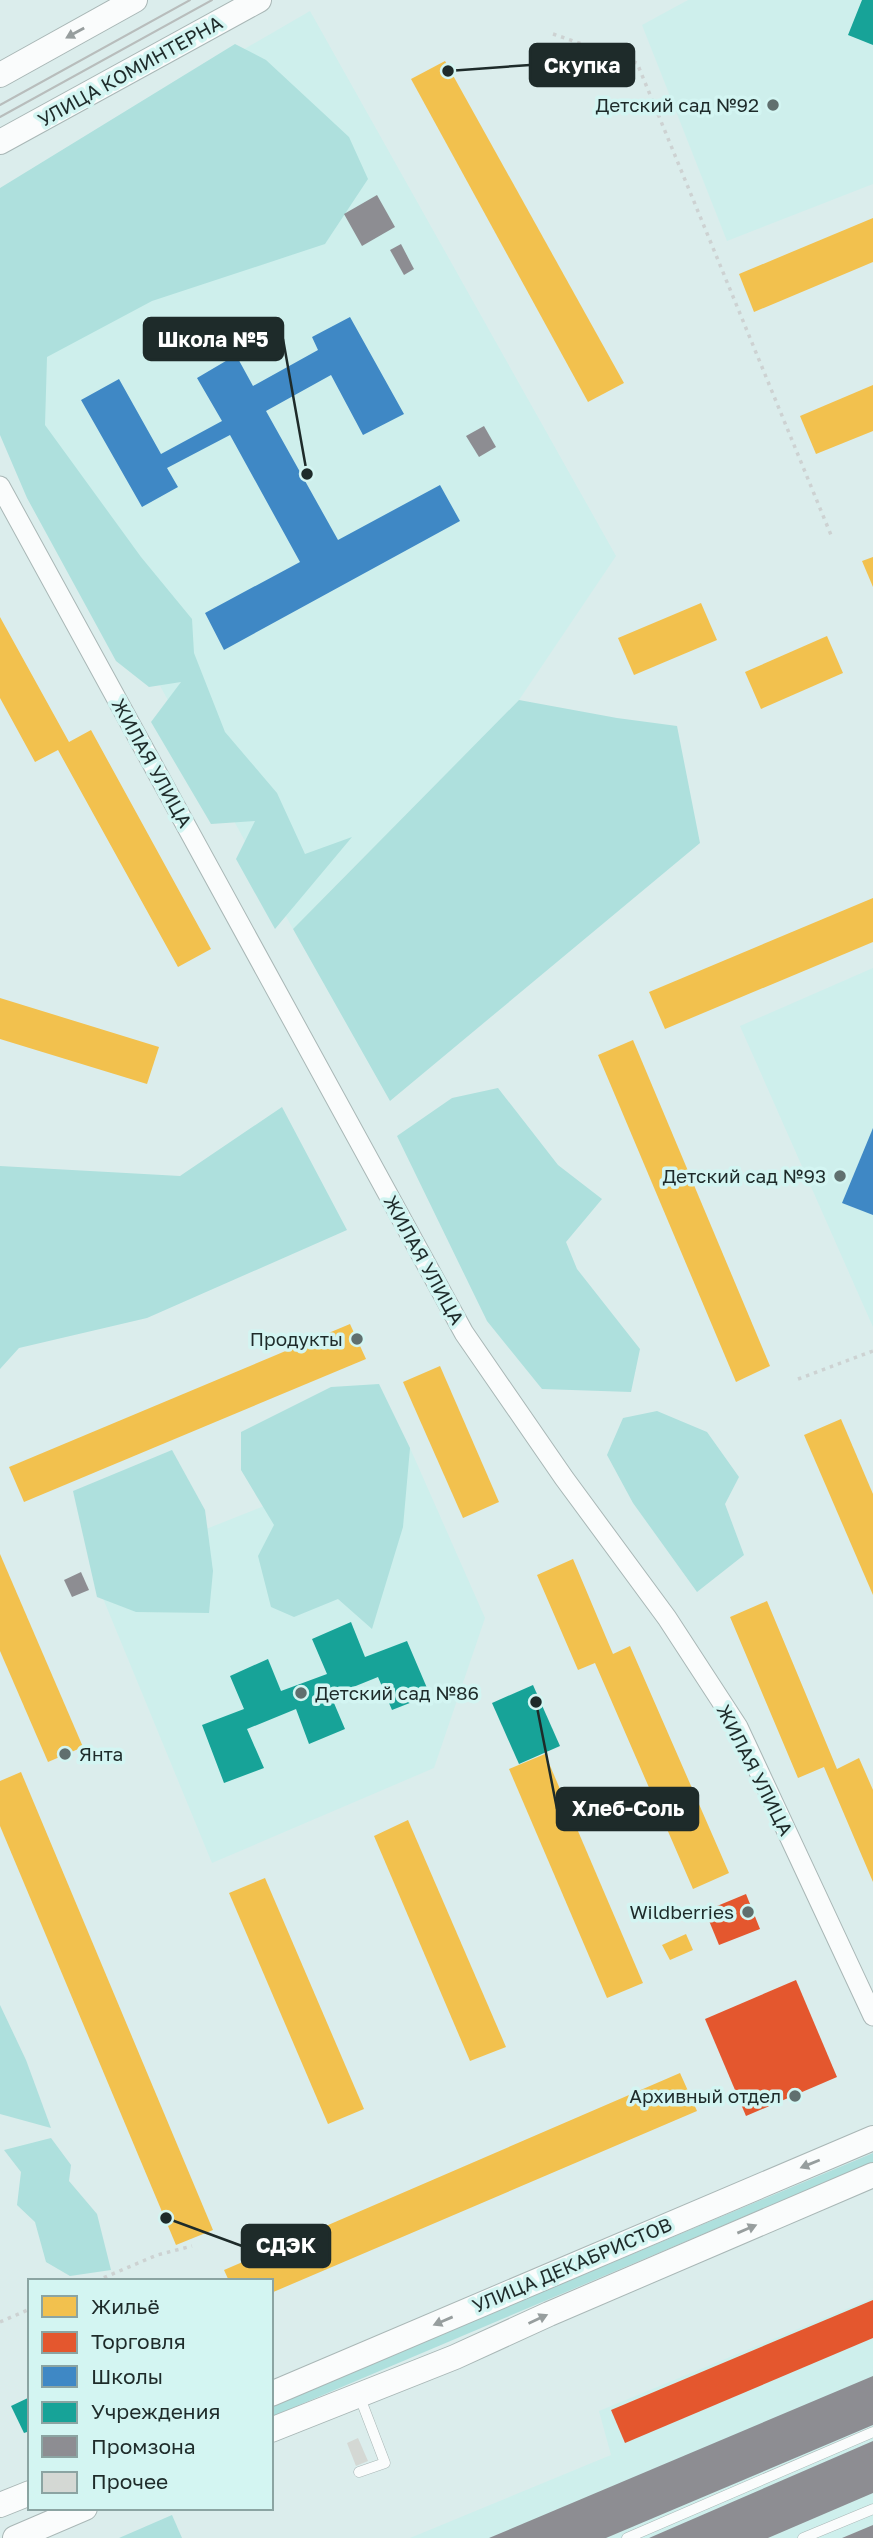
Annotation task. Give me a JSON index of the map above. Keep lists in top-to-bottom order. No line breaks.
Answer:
{"streets":{"street":["УЛИЦА КОМИНТЕРНА","ЖИЛАЯ УЛИЦА","УЛИЦА ДЕКАБРИСТОВ"]},"places":["Скупка","Детский сад №92","Школа №5","Детский сад №93","Продукты","Детский сад №86","Хлеб-Соль","Янта","Wildberries","Архивный отдел","СДЭК"],"legend":["Жильё","Торговля","Школы","Учреждения","Промзона","Прочее"]}
